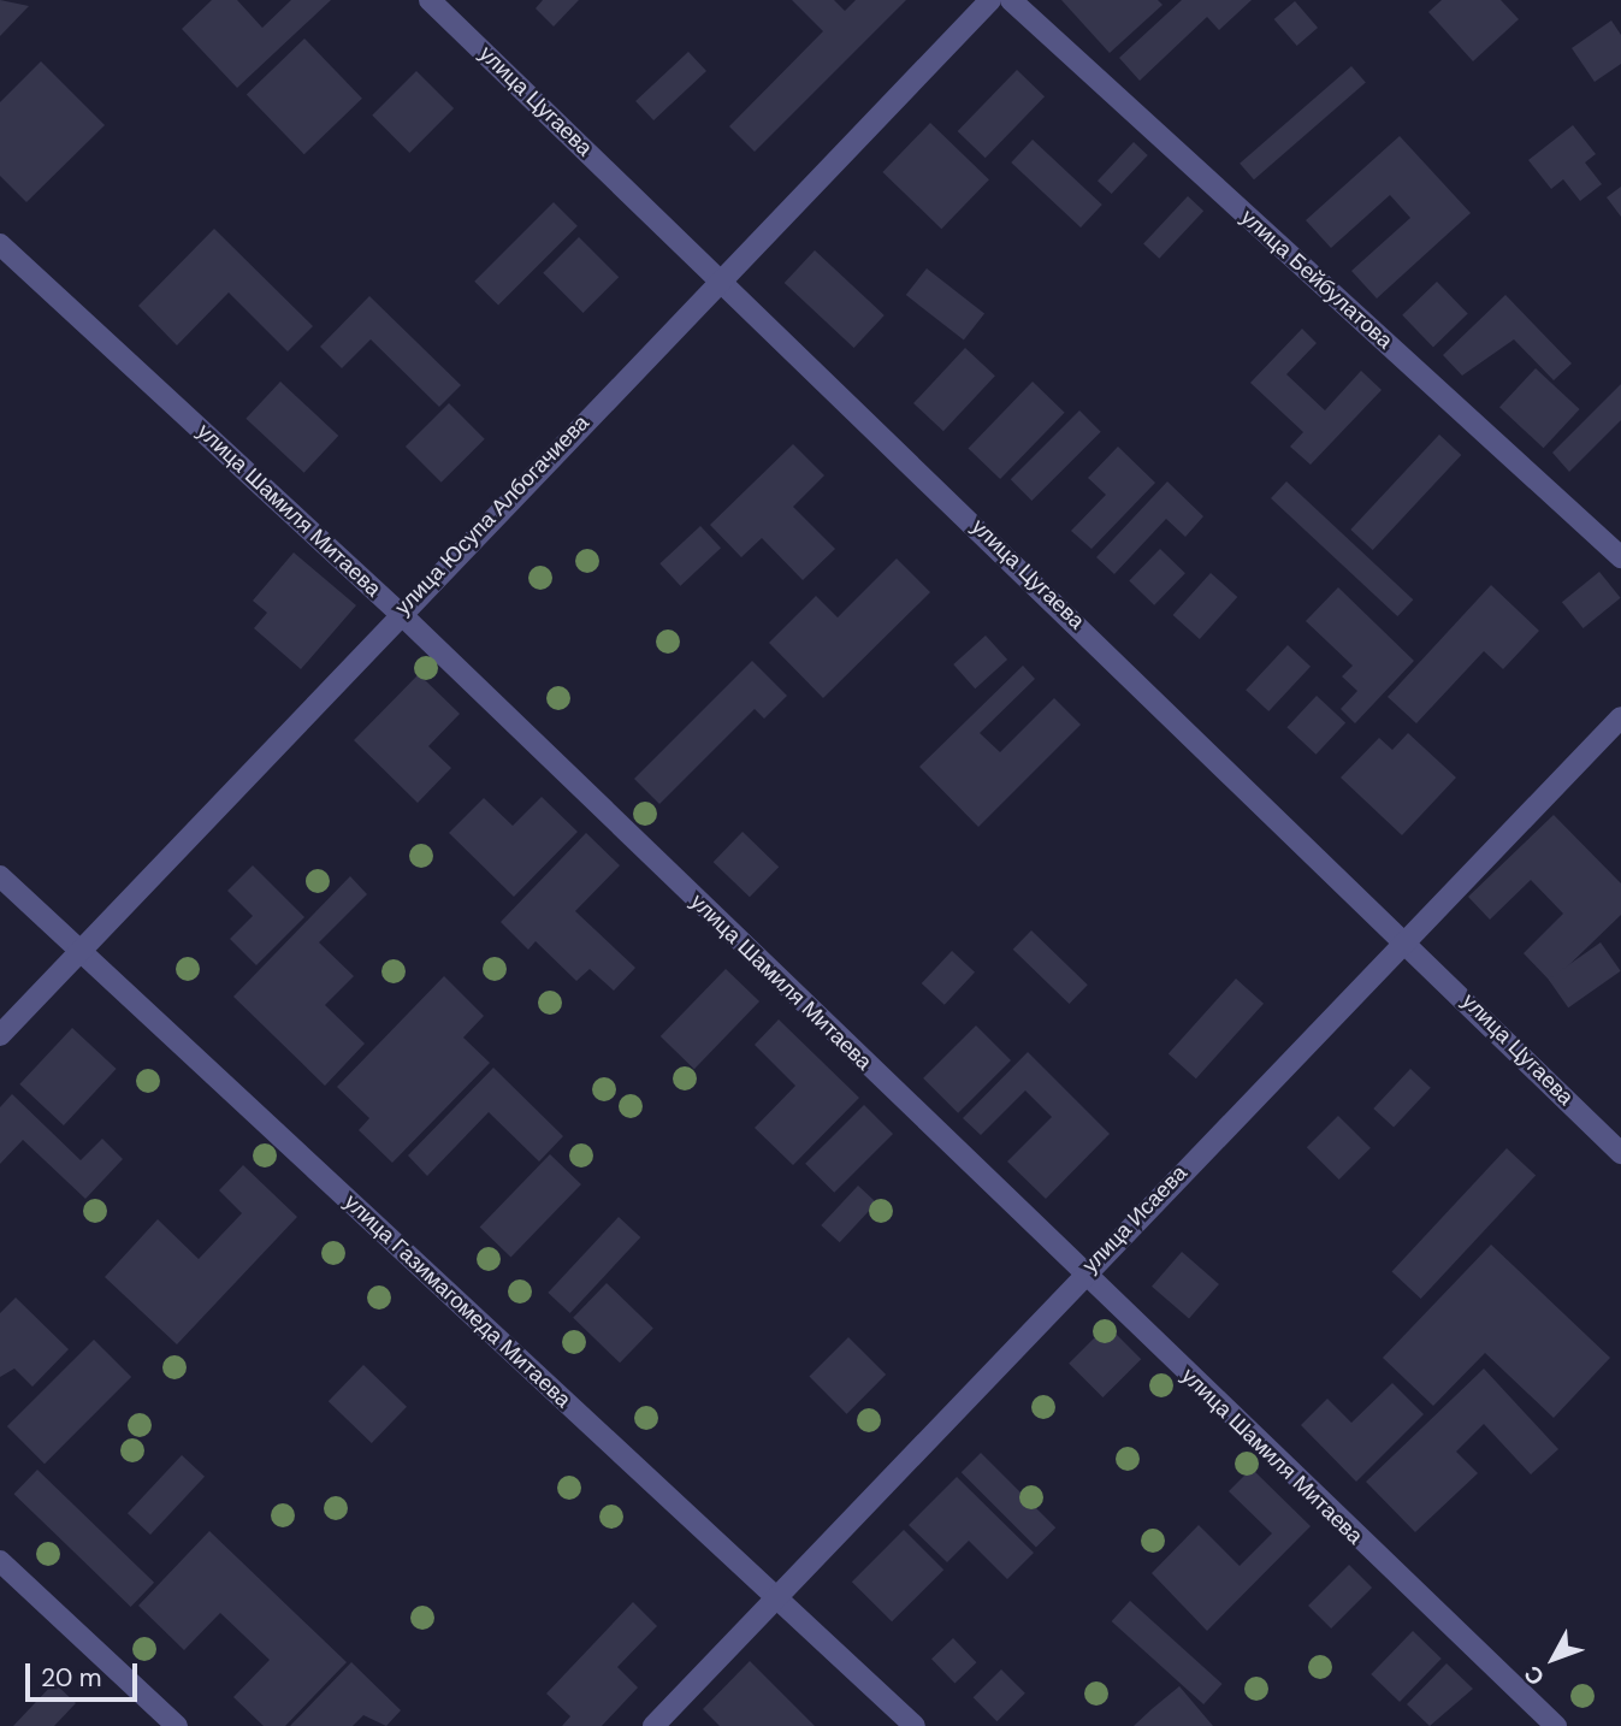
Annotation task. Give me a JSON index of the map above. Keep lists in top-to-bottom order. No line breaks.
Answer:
{"streets":{"street":["улица Цугаева","улица Бейбулатова","улица Шамиля Митаева","улица Юсупа Албогачиева","улица Исаева","улица Газимагомеда Митаева"]},"crossings":[["улица Цугаева","улица Юсупа Албогачиева"],["улица Цугаева","улица Исаева"],["улица Шамиля Митаева","улица Юсупа Албогачиева"],["улица Шамиля Митаева","улица Исаева"],["улица Юсупа Албогачиева","улица Газимагомеда Митаева"],["улица Исаева","улица Газимагомеда Митаева"]],"scale_bar":"20 m","north":"bottom left"}
